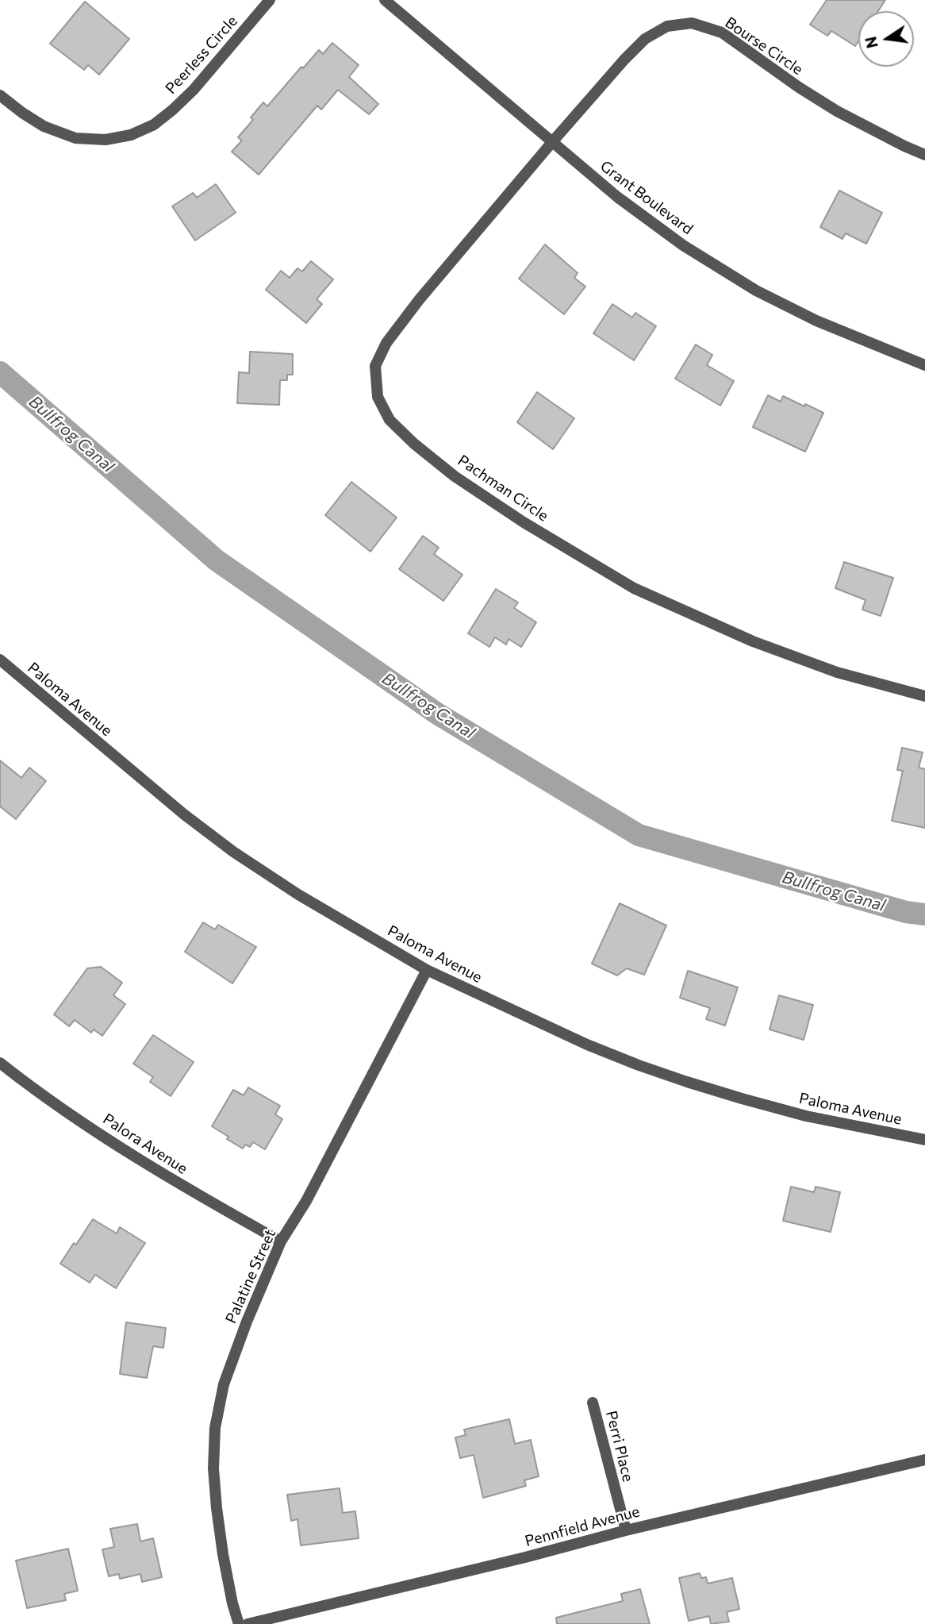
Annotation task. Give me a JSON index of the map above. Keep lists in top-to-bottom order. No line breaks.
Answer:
{"streets":{"street":["Bourse Circle","Peerless Circle","Grant Boulevard","Pachman Circle","Paloma Avenue","Palora Avenue","Palatine Street","Perri Place","Pennfield Avenue"]},"crossings":[["Bourse Circle","Grant Boulevard"],["Bourse Circle","Pachman Circle"],["Grant Boulevard","Pachman Circle"],["Paloma Avenue","Palatine Street"],["Palora Avenue","Palatine Street"],["Perri Place","Pennfield Avenue"]],"water":["Bullfrog Canal"],"north":"left"}
